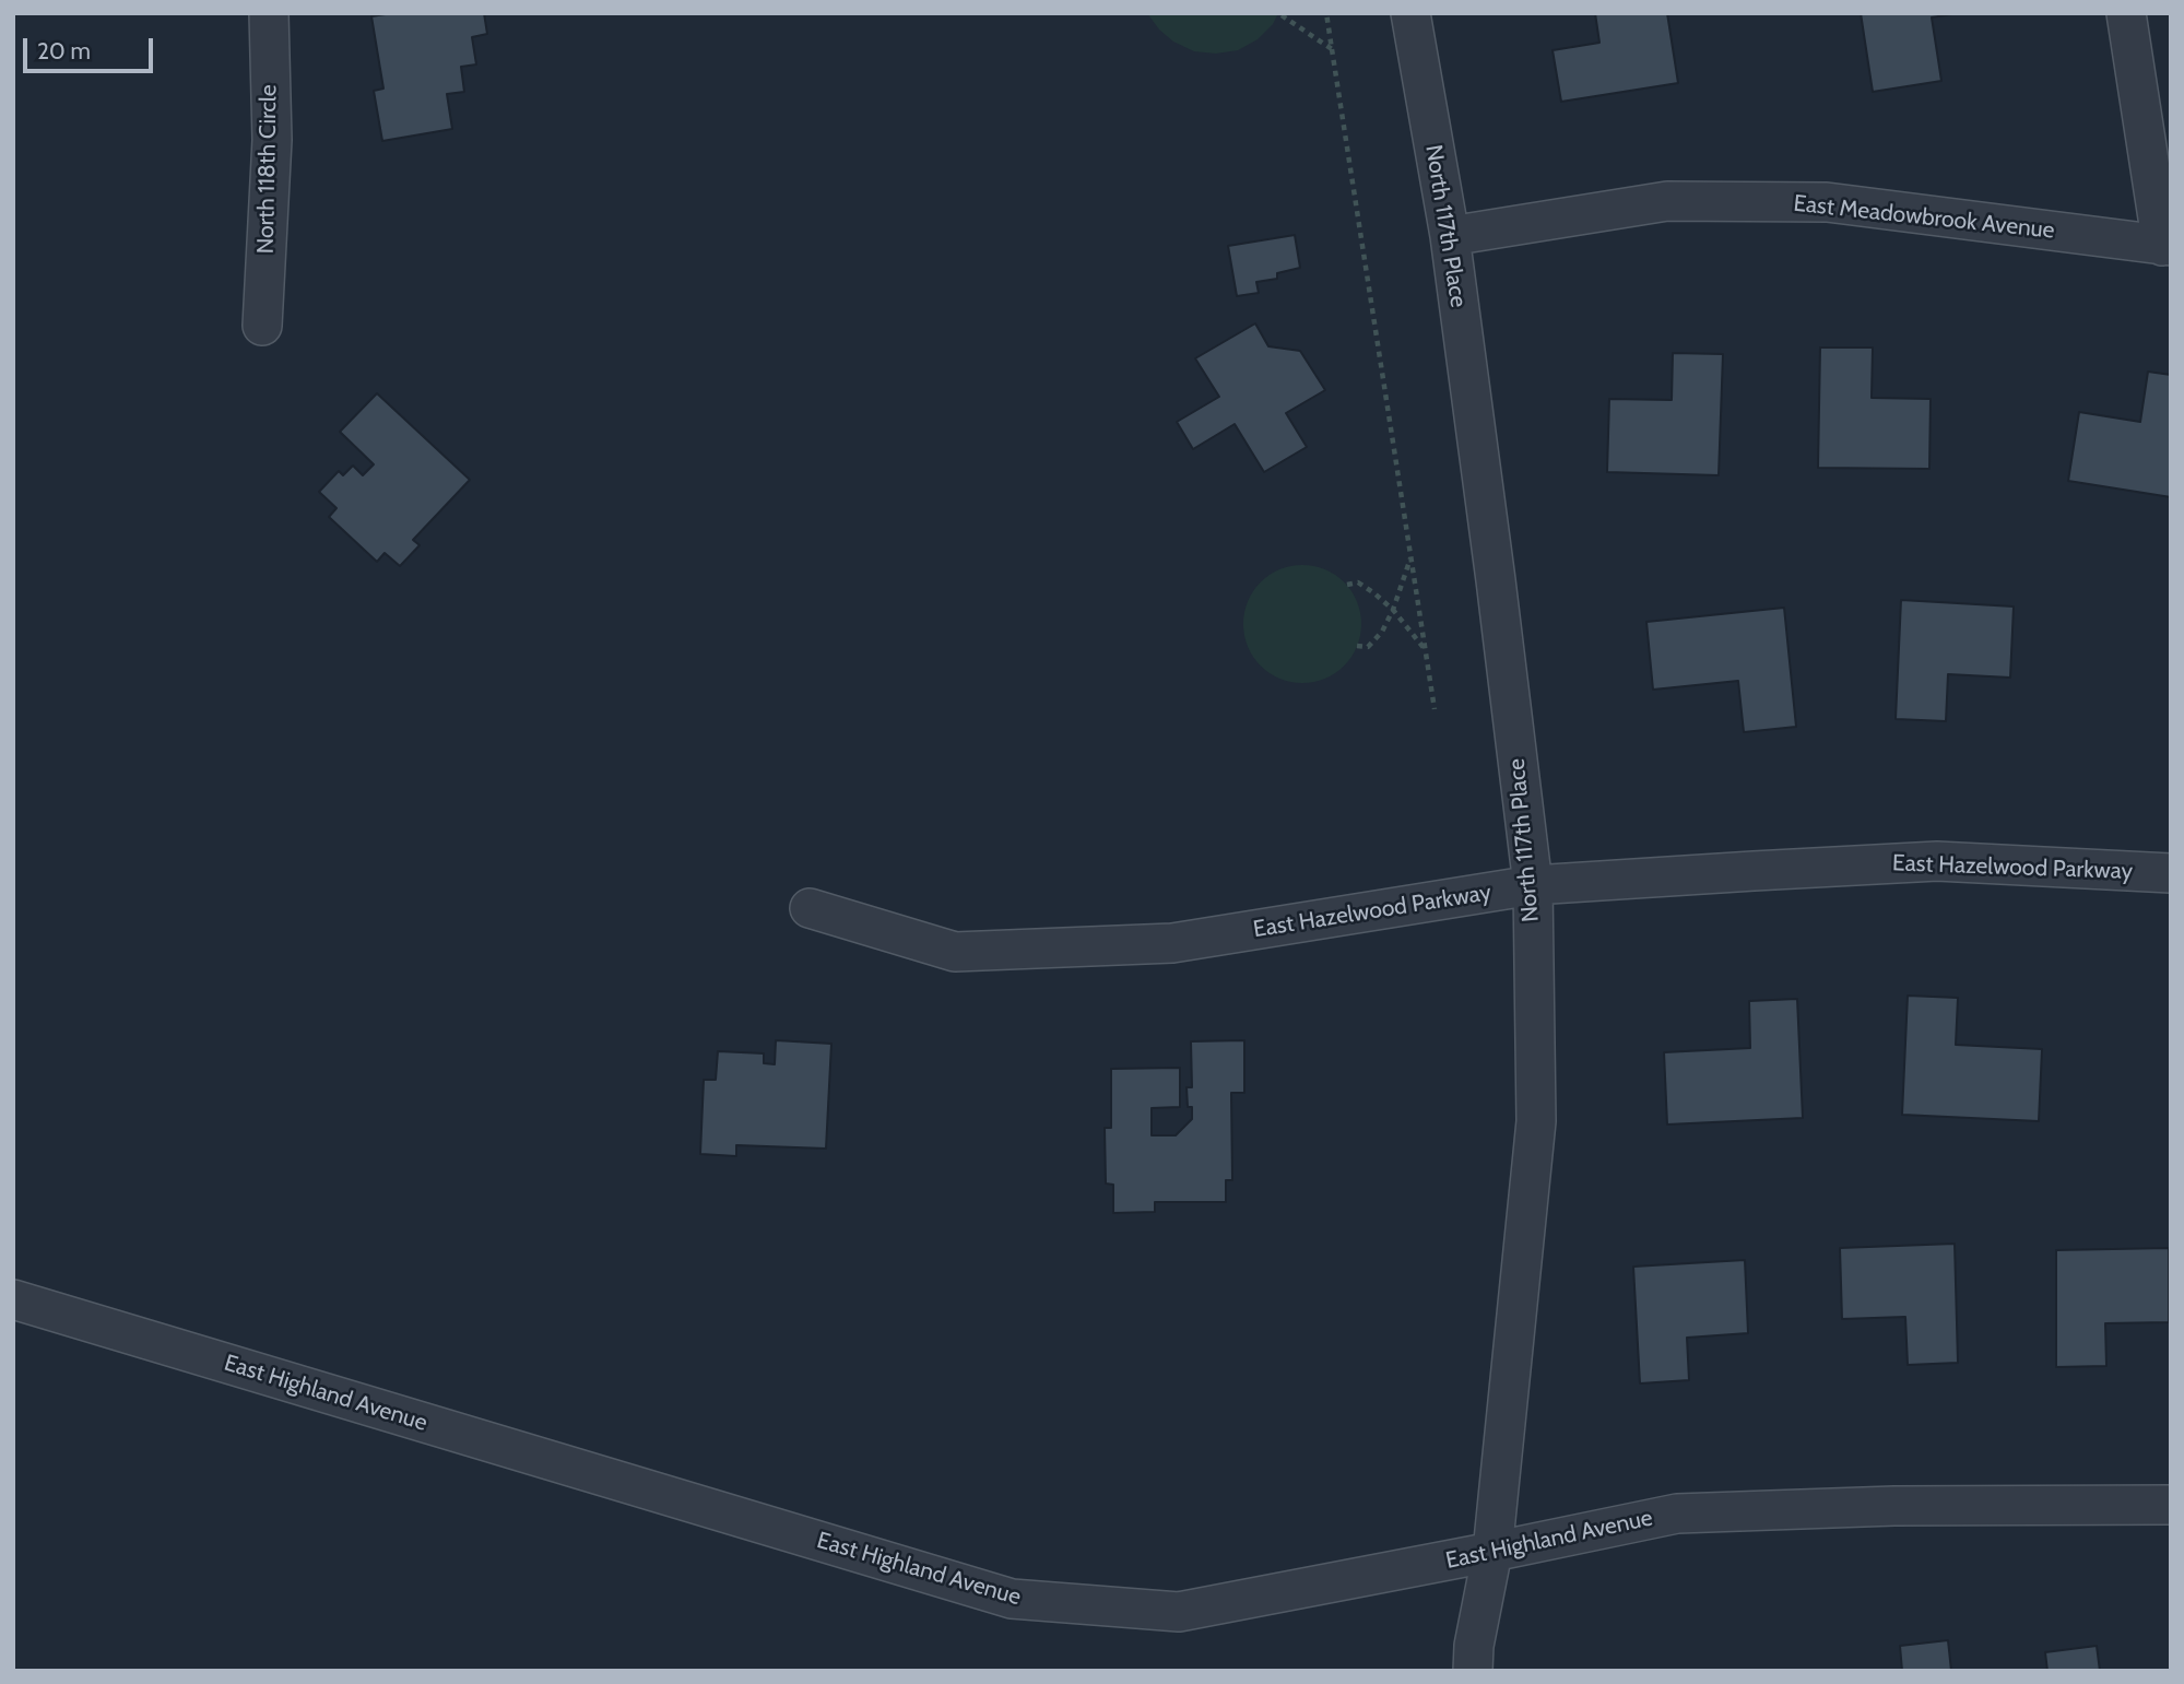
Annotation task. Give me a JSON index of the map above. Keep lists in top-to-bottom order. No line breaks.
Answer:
{"streets":{"street":["North 118th Circle","East Meadowbrook Avenue","North 117th Place","East Hazelwood Parkway","East Highland Avenue"]},"crossings":[["East Meadowbrook Avenue","North 117th Place"],["North 117th Place","East Hazelwood Parkway"],["North 117th Place","East Highland Avenue"]],"scale_bar":"20 m"}
